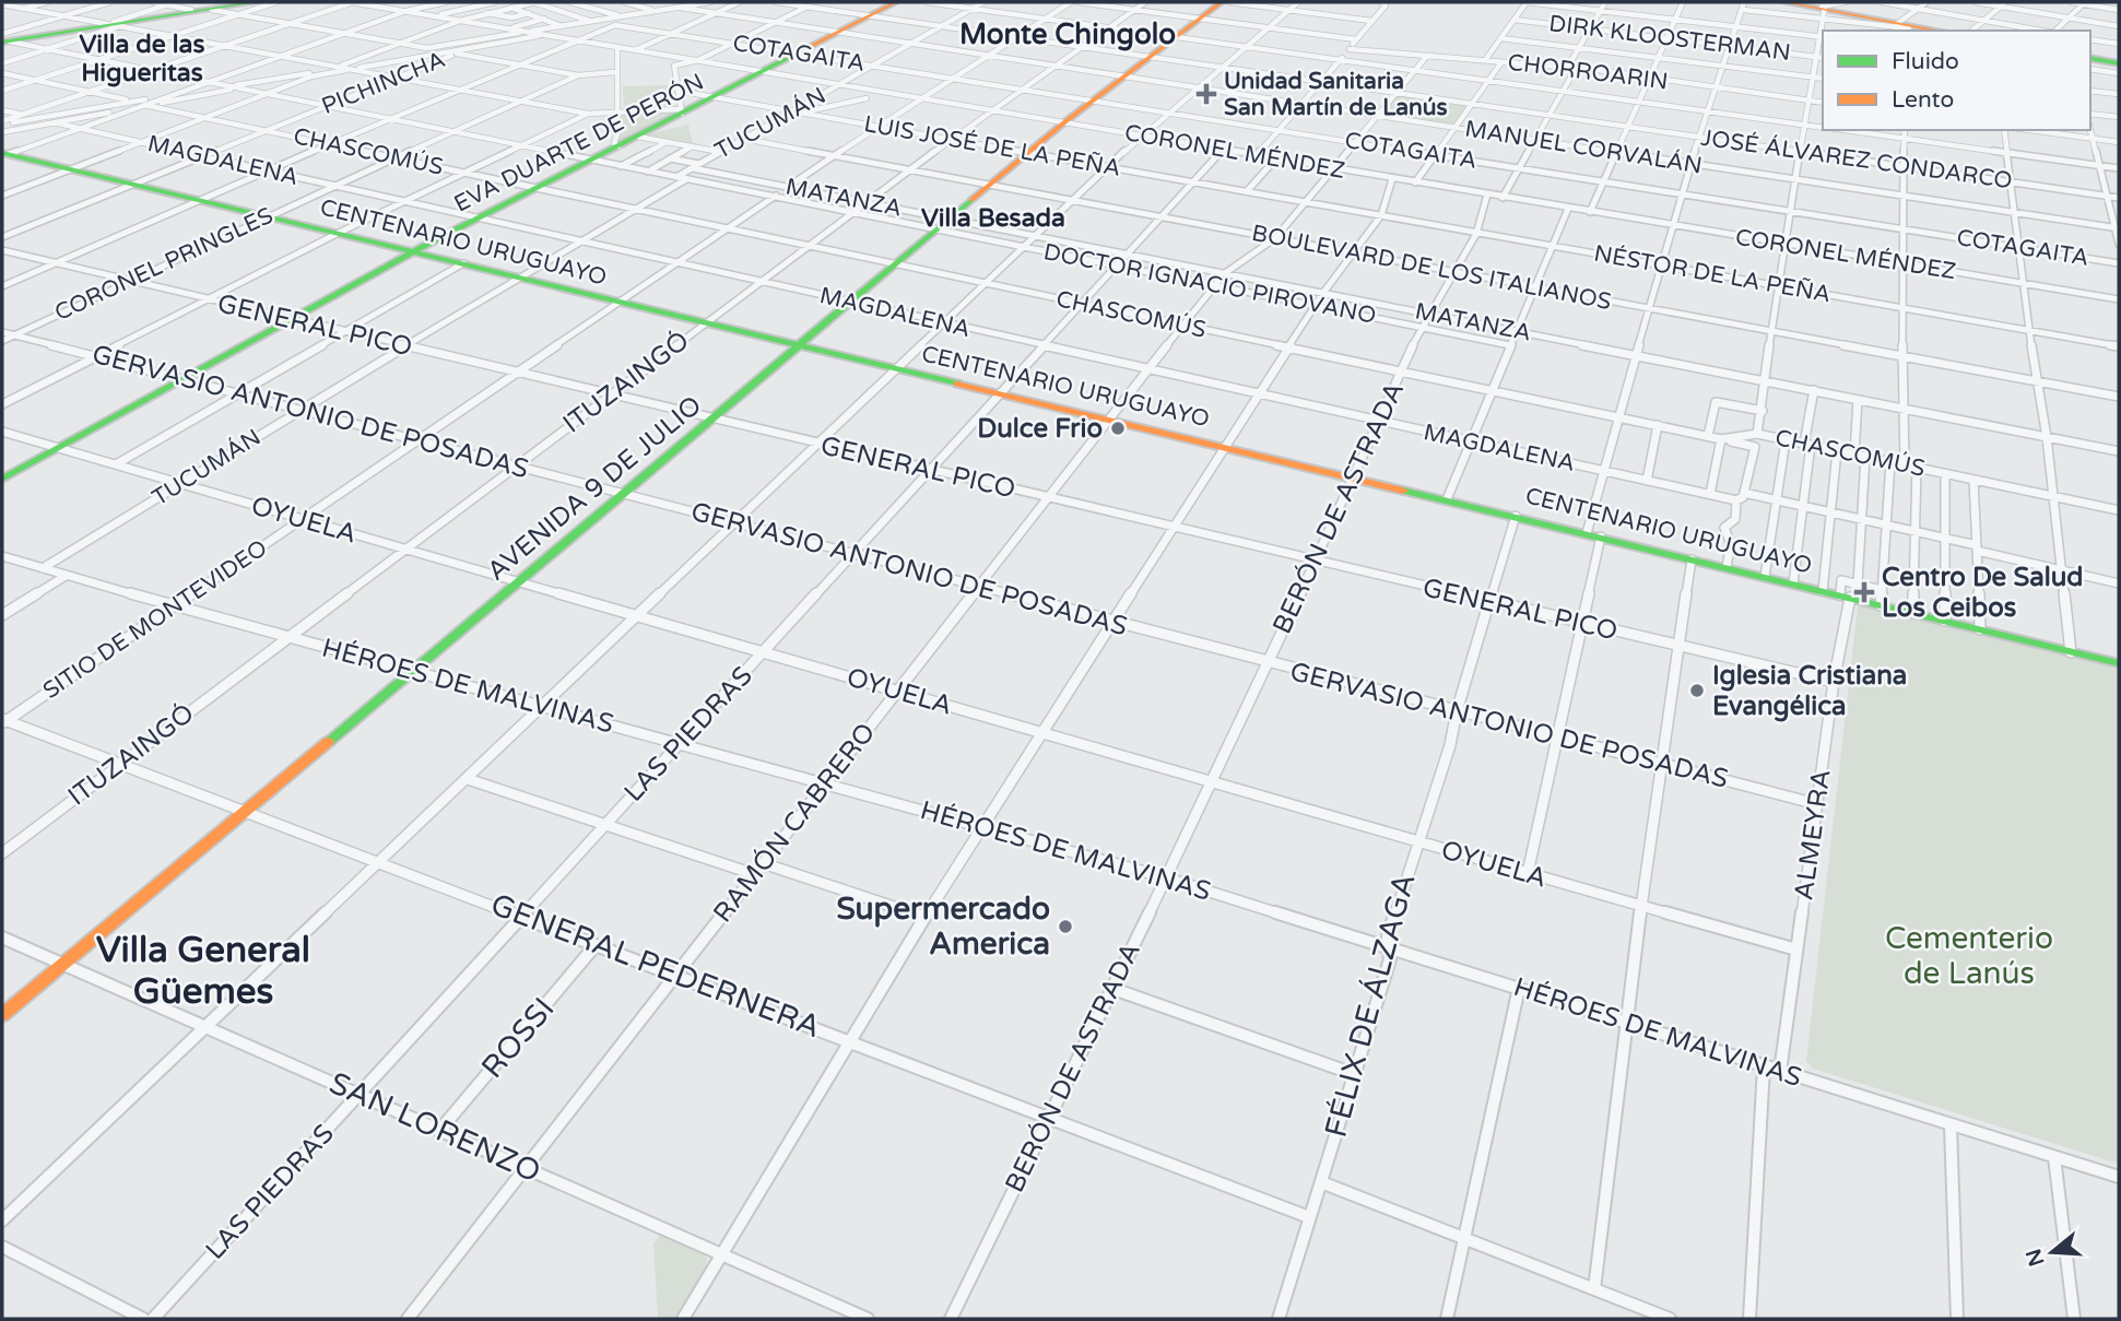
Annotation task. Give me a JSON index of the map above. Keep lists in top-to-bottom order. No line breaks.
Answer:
{"streets":{"main road":["EVA DUARTE DE PERÓN","CENTENARIO URUGUAYO","AVENIDA 9 DE JULIO"],"street":["DIRK KLOOSTERMAN","COTAGAITA","CHORROARIN","PICHINCHA","TUCUMÁN","LUIS JOSÉ DE LA PEÑA","MANUEL CORVALÁN","CHASCOMÚS","CORONEL MÉNDEZ","JOSÉ ÁLVAREZ CONDARCO","MAGDALENA","MATANZA","CORONEL PRINGLES","BOULEVARD DE LOS ITALIANOS","NÉSTOR DE LA PEÑA","DOCTOR IGNACIO PIROVANO","GENERAL PICO","ITUZAINGÓ","GERVASIO ANTONIO DE POSADAS","BERÓN DE ASTRADA","OYUELA","SITIO DE MONTEVIDEO","HÉROES DE MALVINAS","LAS PIEDRAS","RAMÓN CABRERO","ALMEYRA","GENERAL PEDERNERA","FÉLIX DE ÁLZAGA","ROSSI","SAN LORENZO"]},"crossings":[["COTAGAITA","TUCUMÁN"],["COTAGAITA","EVA DUARTE DE PERÓN"],["COTAGAITA","CORONEL MÉNDEZ"],["COTAGAITA","ITUZAINGÓ"],["COTAGAITA","AVENIDA 9 DE JULIO"],["COTAGAITA","SITIO DE MONTEVIDEO"],["COTAGAITA","RAMÓN CABRERO"],["CHORROARIN","RAMÓN CABRERO"],["PICHINCHA","CHASCOMÚS"],["PICHINCHA","MAGDALENA"],["PICHINCHA","CENTENARIO URUGUAYO"],["PICHINCHA","DOCTOR IGNACIO PIROVANO"],["TUCUMÁN","LUIS JOSÉ DE LA PEÑA"],["TUCUMÁN","MANUEL CORVALÁN"],["TUCUMÁN","CHASCOMÚS"],["TUCUMÁN","CORONEL MÉNDEZ"],["TUCUMÁN","JOSÉ ÁLVAREZ CONDARCO"],["TUCUMÁN","MAGDALENA"],["TUCUMÁN","MATANZA"],["TUCUMÁN","CENTENARIO URUGUAYO"],["TUCUMÁN","BOULEVARD DE LOS ITALIANOS"],["TUCUMÁN","DOCTOR IGNACIO PIROVANO"],["TUCUMÁN","GENERAL PICO"],["TUCUMÁN","GERVASIO ANTONIO DE POSADAS"],["TUCUMÁN","OYUELA"],["TUCUMÁN","HÉROES DE MALVINAS"],["EVA DUARTE DE PERÓN","LUIS JOSÉ DE LA PEÑA"],["EVA DUARTE DE PERÓN","MANUEL CORVALÁN"],["EVA DUARTE DE PERÓN","CHASCOMÚS"],["EVA DUARTE DE PERÓN","CORONEL MÉNDEZ"],["EVA DUARTE DE PERÓN","JOSÉ ÁLVAREZ CONDARCO"],["EVA DUARTE DE PERÓN","MAGDALENA"],["EVA DUARTE DE PERÓN","CENTENARIO URUGUAYO"],["EVA DUARTE DE PERÓN","DOCTOR IGNACIO PIROVANO"],["EVA DUARTE DE PERÓN","GENERAL PICO"],["EVA DUARTE DE PERÓN","GERVASIO ANTONIO DE POSADAS"],["EVA DUARTE DE PERÓN","OYUELA"],["LUIS JOSÉ DE LA PEÑA","NÉSTOR DE LA PEÑA"],["LUIS JOSÉ DE LA PEÑA","ITUZAINGÓ"],["LUIS JOSÉ DE LA PEÑA","AVENIDA 9 DE JULIO"],["LUIS JOSÉ DE LA PEÑA","SITIO DE MONTEVIDEO"],["LUIS JOSÉ DE LA PEÑA","LAS PIEDRAS"],["LUIS JOSÉ DE LA PEÑA","RAMÓN CABRERO"],["MANUEL CORVALÁN","ITUZAINGÓ"],["MANUEL CORVALÁN","AVENIDA 9 DE JULIO"],["MANUEL CORVALÁN","SITIO DE MONTEVIDEO"],["MANUEL CORVALÁN","RAMÓN CABRERO"],["CHASCOMÚS","CORONEL PRINGLES"],["CHASCOMÚS","ITUZAINGÓ"],["CHASCOMÚS","AVENIDA 9 DE JULIO"],["CHASCOMÚS","BERÓN DE ASTRADA"],["CHASCOMÚS","SITIO DE MONTEVIDEO"],["CHASCOMÚS","LAS PIEDRAS"],["CHASCOMÚS","RAMÓN CABRERO"],["CORONEL MÉNDEZ","ITUZAINGÓ"],["CORONEL MÉNDEZ","AVENIDA 9 DE JULIO"],["CORONEL MÉNDEZ","BERÓN DE ASTRADA"],["CORONEL MÉNDEZ","SITIO DE MONTEVIDEO"],["CORONEL MÉNDEZ","LAS PIEDRAS"],["CORONEL MÉNDEZ","RAMÓN CABRERO"],["JOSÉ ÁLVAREZ CONDARCO","ITUZAINGÓ"],["JOSÉ ÁLVAREZ CONDARCO","AVENIDA 9 DE JULIO"],["JOSÉ ÁLVAREZ CONDARCO","SITIO DE MONTEVIDEO"],["JOSÉ ÁLVAREZ CONDARCO","RAMÓN CABRERO"],["MAGDALENA","CORONEL PRINGLES"],["MAGDALENA","ITUZAINGÓ"],["MAGDALENA","AVENIDA 9 DE JULIO"],["MAGDALENA","BERÓN DE ASTRADA"],["MAGDALENA","SITIO DE MONTEVIDEO"],["MAGDALENA","LAS PIEDRAS"],["MAGDALENA","RAMÓN CABRERO"],["MATANZA","ITUZAINGÓ"],["MATANZA","AVENIDA 9 DE JULIO"],["MATANZA","BERÓN DE ASTRADA"],["MATANZA","SITIO DE MONTEVIDEO"],["MATANZA","LAS PIEDRAS"],["MATANZA","RAMÓN CABRERO"],["CENTENARIO URUGUAYO","CORONEL PRINGLES"],["CENTENARIO URUGUAYO","ITUZAINGÓ"],["CENTENARIO URUGUAYO","AVENIDA 9 DE JULIO"],["CENTENARIO URUGUAYO","BERÓN DE ASTRADA"],["CENTENARIO URUGUAYO","SITIO DE MONTEVIDEO"],["CENTENARIO URUGUAYO","LAS PIEDRAS"],["CENTENARIO URUGUAYO","RAMÓN CABRERO"],["CENTENARIO URUGUAYO","ALMEYRA"],["CENTENARIO URUGUAYO","FÉLIX DE ÁLZAGA"],["CORONEL PRINGLES","DOCTOR IGNACIO PIROVANO"],["CORONEL PRINGLES","GENERAL PICO"],["CORONEL PRINGLES","GERVASIO ANTONIO DE POSADAS"],["BOULEVARD DE LOS ITALIANOS","ITUZAINGÓ"],["BOULEVARD DE LOS ITALIANOS","AVENIDA 9 DE JULIO"],["BOULEVARD DE LOS ITALIANOS","BERÓN DE ASTRADA"],["BOULEVARD DE LOS ITALIANOS","SITIO DE MONTEVIDEO"],["BOULEVARD DE LOS ITALIANOS","LAS PIEDRAS"],["BOULEVARD DE LOS ITALIANOS","RAMÓN CABRERO"],["NÉSTOR DE LA PEÑA","BERÓN DE ASTRADA"],["NÉSTOR DE LA PEÑA","RAMÓN CABRERO"],["DOCTOR IGNACIO PIROVANO","ITUZAINGÓ"],["DOCTOR IGNACIO PIROVANO","AVENIDA 9 DE JULIO"],["DOCTOR IGNACIO PIROVANO","BERÓN DE ASTRADA"],["DOCTOR IGNACIO PIROVANO","SITIO DE MONTEVIDEO"],["DOCTOR IGNACIO PIROVANO","LAS PIEDRAS"],["DOCTOR IGNACIO PIROVANO","RAMÓN CABRERO"],["GENERAL PICO","ITUZAINGÓ"],["GENERAL PICO","AVENIDA 9 DE JULIO"],["GENERAL PICO","BERÓN DE ASTRADA"],["GENERAL PICO","SITIO DE MONTEVIDEO"],["GENERAL PICO","LAS PIEDRAS"],["GENERAL PICO","RAMÓN CABRERO"],["GENERAL PICO","ALMEYRA"],["GENERAL PICO","FÉLIX DE ÁLZAGA"],["ITUZAINGÓ","GERVASIO ANTONIO DE POSADAS"],["ITUZAINGÓ","OYUELA"],["ITUZAINGÓ","HÉROES DE MALVINAS"],["ITUZAINGÓ","GENERAL PEDERNERA"],["GERVASIO ANTONIO DE POSADAS","AVENIDA 9 DE JULIO"],["GERVASIO ANTONIO DE POSADAS","BERÓN DE ASTRADA"],["GERVASIO ANTONIO DE POSADAS","SITIO DE MONTEVIDEO"],["GERVASIO ANTONIO DE POSADAS","LAS PIEDRAS"],["GERVASIO ANTONIO DE POSADAS","RAMÓN CABRERO"],["GERVASIO ANTONIO DE POSADAS","ALMEYRA"],["GERVASIO ANTONIO DE POSADAS","FÉLIX DE ÁLZAGA"],["AVENIDA 9 DE JULIO","OYUELA"],["AVENIDA 9 DE JULIO","HÉROES DE MALVINAS"],["AVENIDA 9 DE JULIO","GENERAL PEDERNERA"],["AVENIDA 9 DE JULIO","SAN LORENZO"],["BERÓN DE ASTRADA","OYUELA"],["BERÓN DE ASTRADA","HÉROES DE MALVINAS"],["BERÓN DE ASTRADA","GENERAL PEDERNERA"],["OYUELA","SITIO DE MONTEVIDEO"],["OYUELA","LAS PIEDRAS"],["OYUELA","RAMÓN CABRERO"],["OYUELA","ALMEYRA"],["OYUELA","FÉLIX DE ÁLZAGA"],["SITIO DE MONTEVIDEO","HÉROES DE MALVINAS"],["SITIO DE MONTEVIDEO","GENERAL PEDERNERA"],["HÉROES DE MALVINAS","LAS PIEDRAS"],["HÉROES DE MALVINAS","RAMÓN CABRERO"],["HÉROES DE MALVINAS","ALMEYRA"],["HÉROES DE MALVINAS","FÉLIX DE ÁLZAGA"],["LAS PIEDRAS","GENERAL PEDERNERA"],["LAS PIEDRAS","SAN LORENZO"],["RAMÓN CABRERO","GENERAL PEDERNERA"],["RAMÓN CABRERO","SAN LORENZO"],["GENERAL PEDERNERA","FÉLIX DE ÁLZAGA"],["GENERAL PEDERNERA","ROSSI"],["ROSSI","SAN LORENZO"]],"districts":["Monte Chingolo","Villa de las Higueritas","Villa Besada","Villa General Güemes"],"parks":["Cementerio de Lanús"],"places":{"health":["Unidad Sanitaria San Martín de Lanús","Centro De Salud Los Ceibos"],"other":["Dulce Frio","Iglesia Cristiana Evangélica","Supermercado America"]},"legend":["Fluido","Lento"],"north":"left"}
